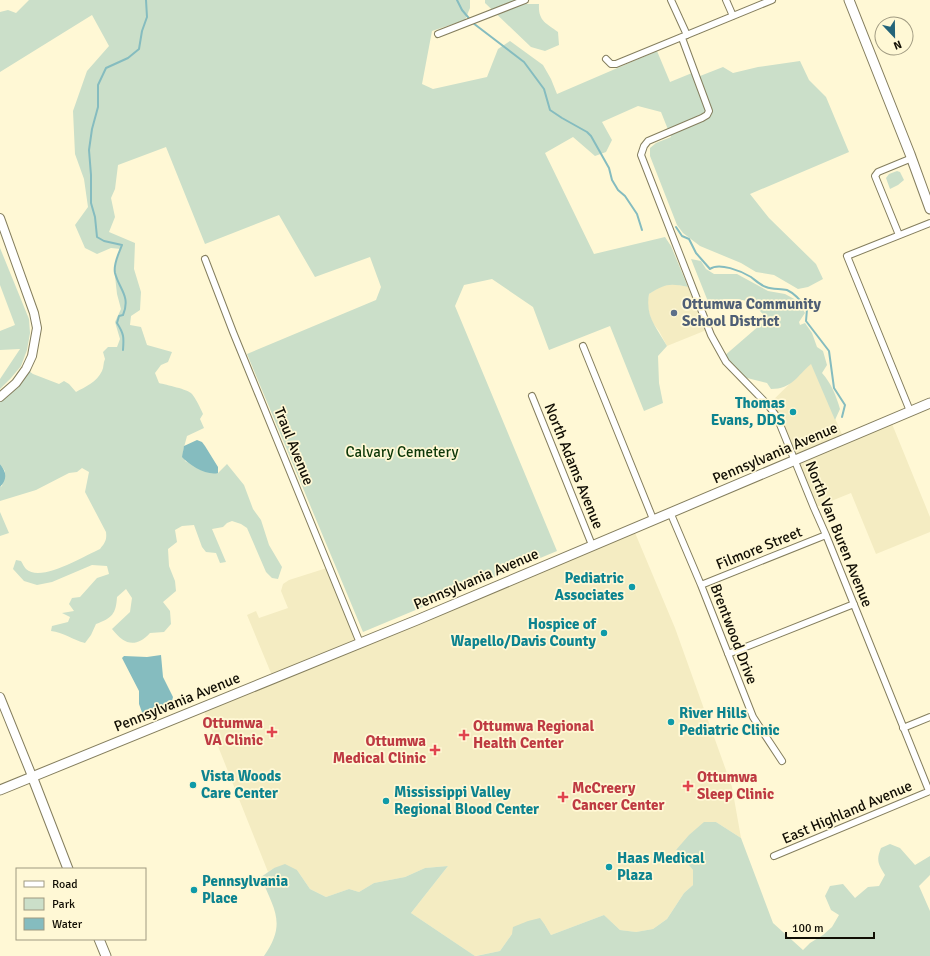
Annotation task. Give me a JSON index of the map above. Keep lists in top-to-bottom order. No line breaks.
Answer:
{"streets":{"main road":["Pennsylvania Avenue"],"street":["Traul Avenue","North Adams Avenue","North Van Buren Avenue","Filmore Street","Brentwood Drive","East Highland Avenue"]},"crossings":[["Traul Avenue","Pennsylvania Avenue"],["Pennsylvania Avenue","North Adams Avenue"],["Pennsylvania Avenue","North Van Buren Avenue"],["Pennsylvania Avenue","Brentwood Drive"],["North Van Buren Avenue","Filmore Street"],["North Van Buren Avenue","East Highland Avenue"],["Filmore Street","Brentwood Drive"]],"parks":["Calvary Cemetery"],"places":{"other":["Ottumwa Community School District","Thomas Evans, DDS","Pediatric Associates","Hospice of Wapello/Davis County","River Hills Pediatric Clinic","Vista Woods Care Center","Mississippi Valley Regional Blood Center","Haas Medical Plaza","Pennsylvania Place"],"health":["Ottumwa VA Clinic","Ottumwa Regional Health Center","Ottumwa Medical Clinic","Ottumwa Sleep Clinic","McCreery Cancer Center"]},"legend":["Road","Park","Water"],"scale_bar":"100 m","north":"bottom"}
